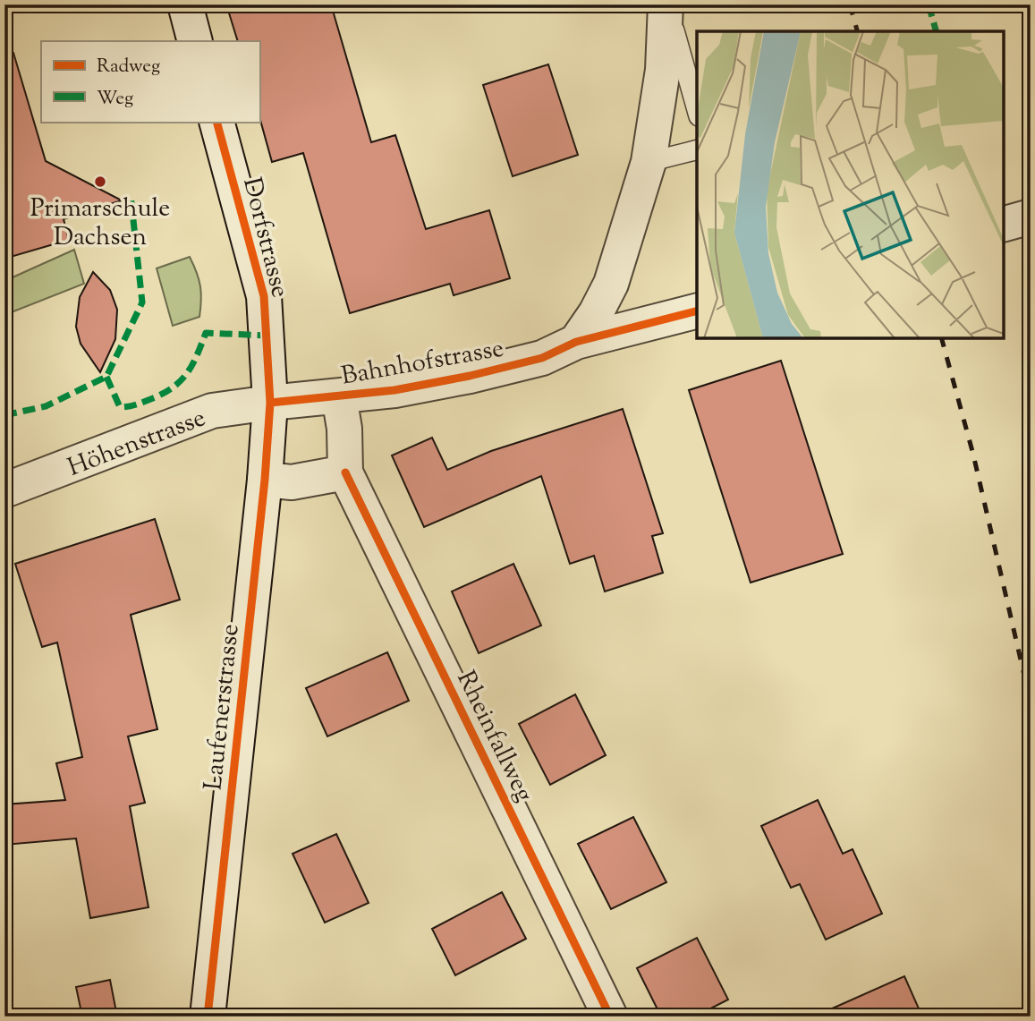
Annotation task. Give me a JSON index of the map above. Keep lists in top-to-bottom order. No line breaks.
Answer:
{"streets":{"street":["Dorfstrasse","Bahnhofstrasse","Höhenstrasse","Laufenerstrasse","Rheinfallweg"]},"crossings":[["Dorfstrasse","Bahnhofstrasse"],["Dorfstrasse","Höhenstrasse"],["Dorfstrasse","Laufenerstrasse"],["Bahnhofstrasse","Höhenstrasse"],["Bahnhofstrasse","Laufenerstrasse"],["Bahnhofstrasse","Rheinfallweg"],["Höhenstrasse","Laufenerstrasse"]],"places":["Primarschule Dachsen"],"legend":["Radweg","Weg"]}
